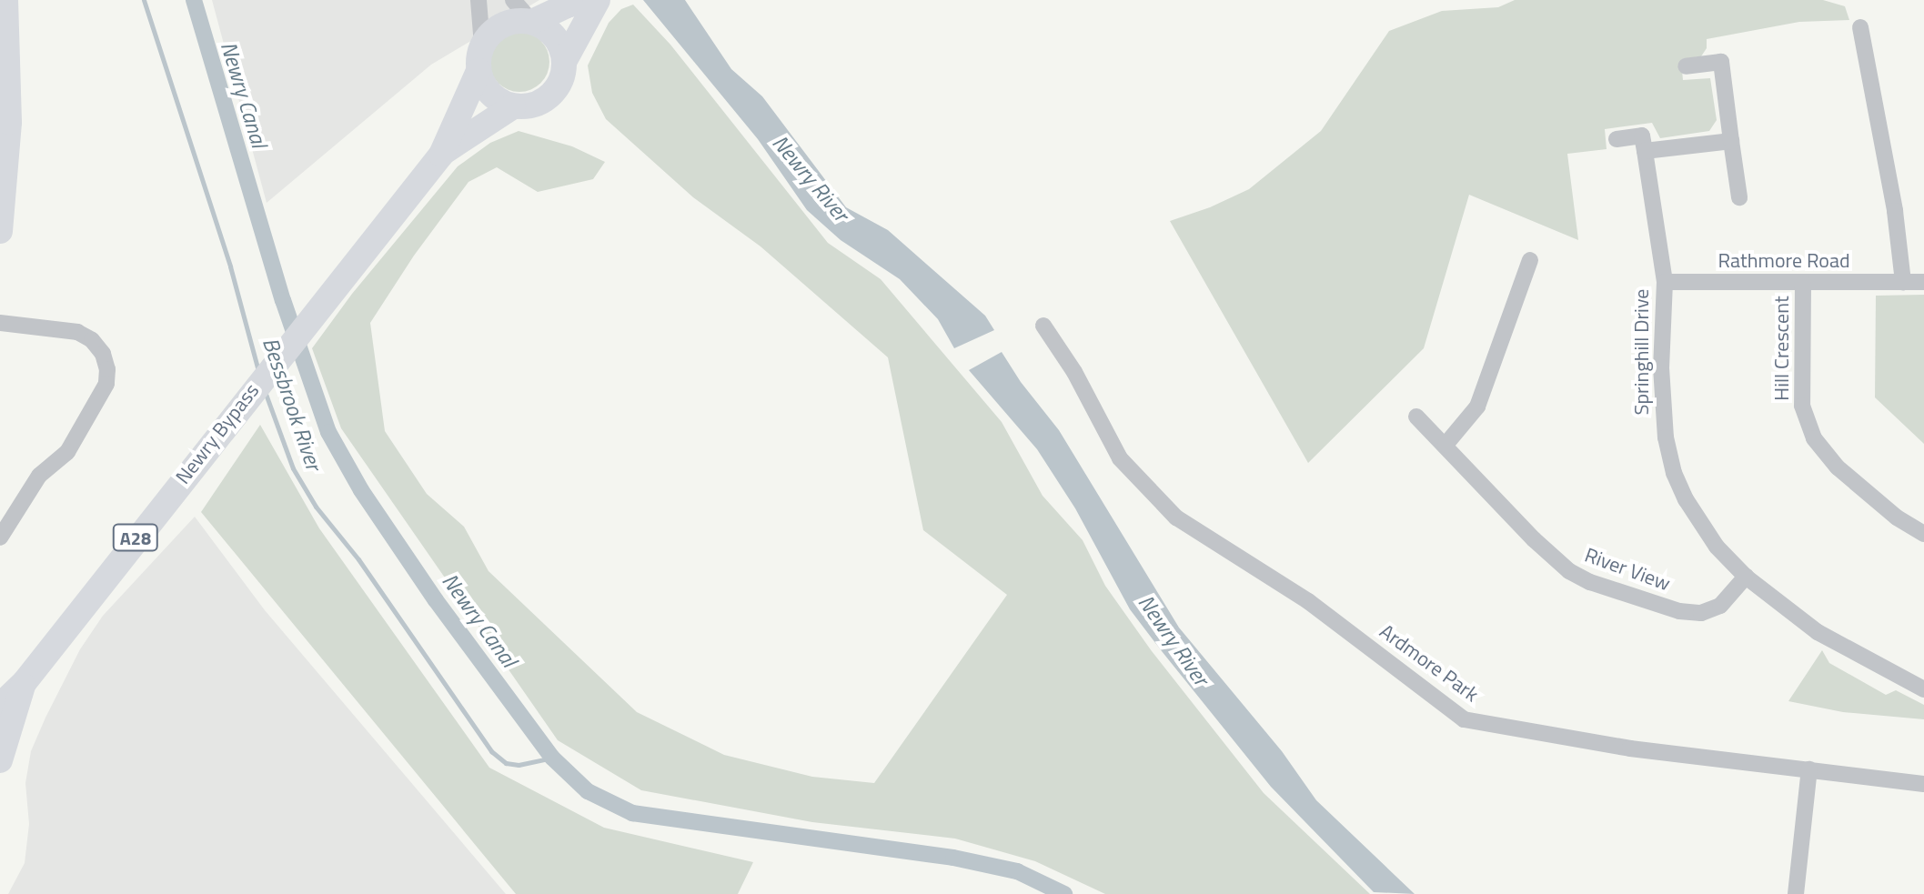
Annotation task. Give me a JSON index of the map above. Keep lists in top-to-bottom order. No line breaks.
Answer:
{"streets":{"highway":["Newry Bypass","A28"],"street":["Rathmore Road","Hill Crescent","Springhill Drive","River View","Ardmore Park"]},"crossings":[["Rathmore Road","Hill Crescent"],["Rathmore Road","Springhill Drive"],["Springhill Drive","River View"]],"water":["Newry Canal","Newry River","Bessbrook River"]}
